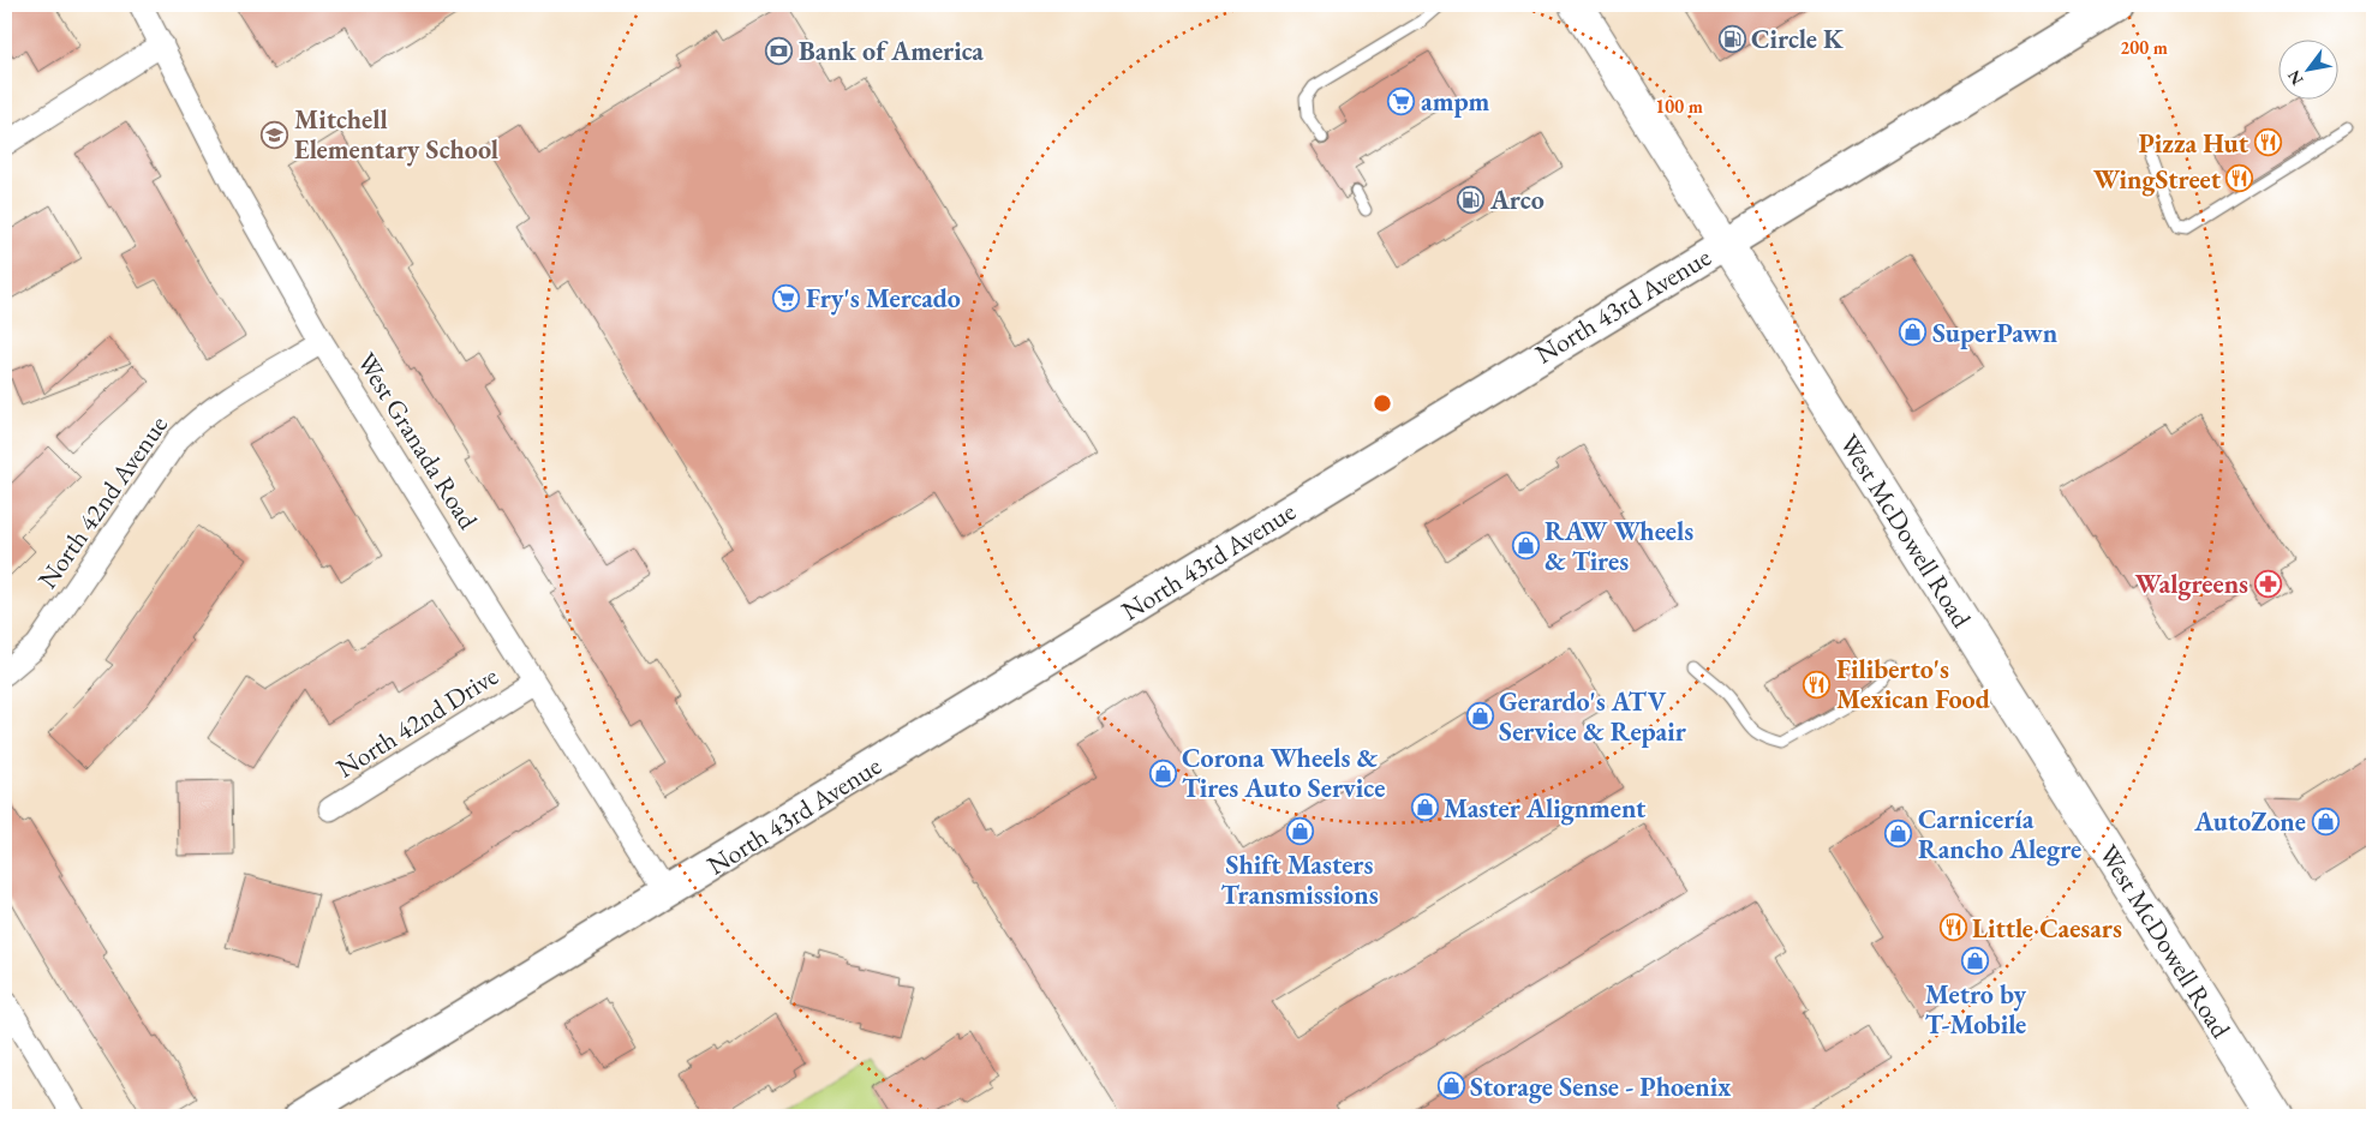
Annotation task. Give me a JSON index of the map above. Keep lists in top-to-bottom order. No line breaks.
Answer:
{"streets":{"main road":["North 43rd Avenue","West McDowell Road"],"street":["West Granada Road","North 42nd Avenue","North 42nd Drive"]},"crossings":[["North 43rd Avenue","West Granada Road"],["North 43rd Avenue","West McDowell Road"],["West Granada Road","North 42nd Avenue"],["West Granada Road","North 42nd Drive"]],"places":{"fuel station":["Circle K","Arco"],"bank":["Bank of America"],"supermarket":["ampm","Fry's Mercado"],"school or university":["Mitchell Elementary School"],"restaurant":["Pizza Hut","WingStreet","Filiberto's Mexican Food","Little Caesars"],"shop":["SuperPawn","RAW Wheels & Tires","Gerardo's ATV Service & Repair","Corona Wheels & Tires Auto Service","Master Alignment","AutoZone","Shift Masters Transmissions","Carnicería Rancho Alegre","Metro by T-Mobile","Storage Sense - Phoenix"],"pharmacy":["Walgreens"]},"north":"bottom left","rings":["200 m","100 m"]}
